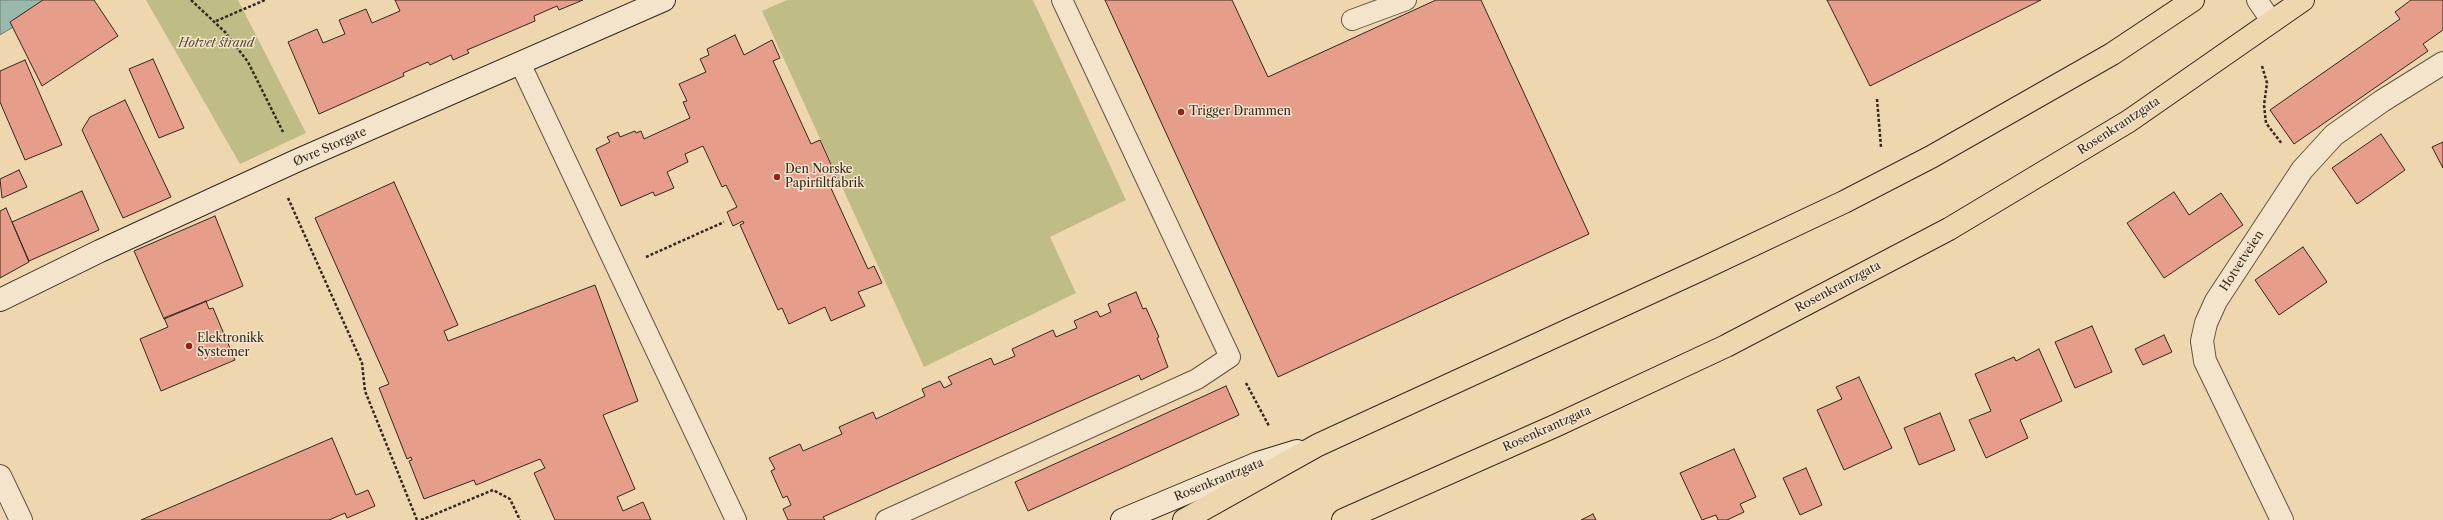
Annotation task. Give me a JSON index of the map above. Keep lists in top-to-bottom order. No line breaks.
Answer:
{"streets":{"main road":["Rosenkrantzgata"],"street":["Øvre Storgate","Hotvetveien"]},"parks":["Hotvet strand"],"places":["Trigger Drammen","Den Norske Papirfiltfabrik","Elektronikk Systemer"]}
